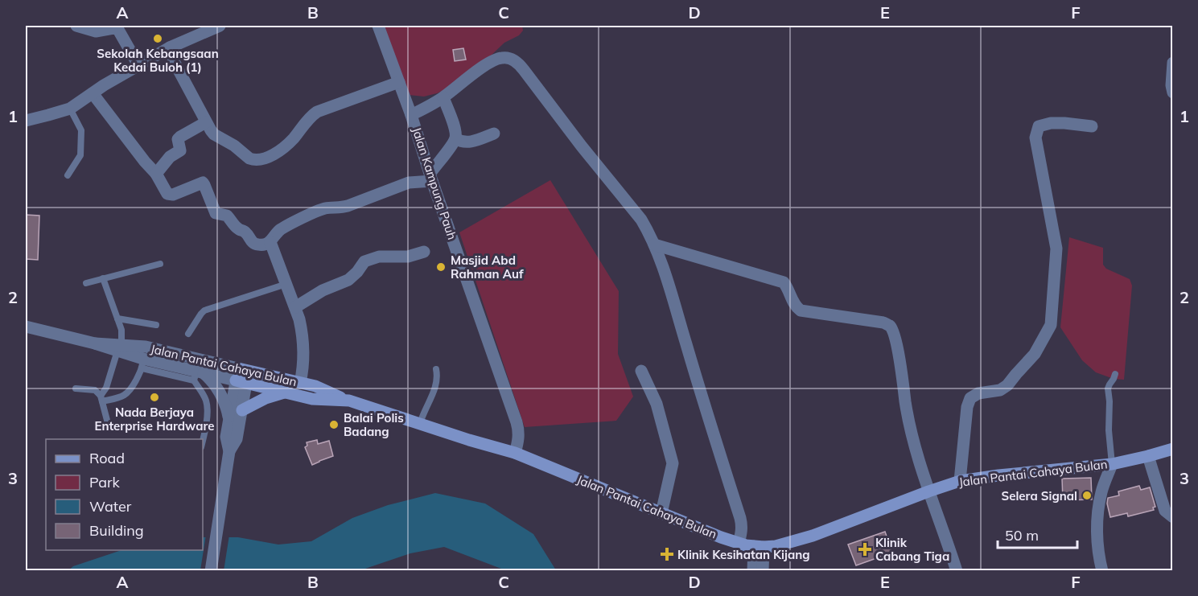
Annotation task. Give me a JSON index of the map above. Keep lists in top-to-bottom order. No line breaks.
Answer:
{"streets":{"main road":["Jalan Pantai Cahaya Bulan"],"street":["Jalan Kampung Pauh"]},"crossings":[["Jalan Kampung Pauh","Jalan Pantai Cahaya Bulan"]],"places":{"other":["Sekolah Kebangsaan Kedai Buloh (1)","Masjid Abd Rahman Auf","Nada Berjaya Enterprise Hardware","Balai Polis Badang","Selera Signal"],"health":["Klinik Cabang Tiga","Klinik Kesihatan Kijang"]},"legend":["Road","Park","Water","Building"],"scale_bar":"50 m","grid":{"columns":["A","B","C","D","E","F"],"rows":["1","2","3"]}}
